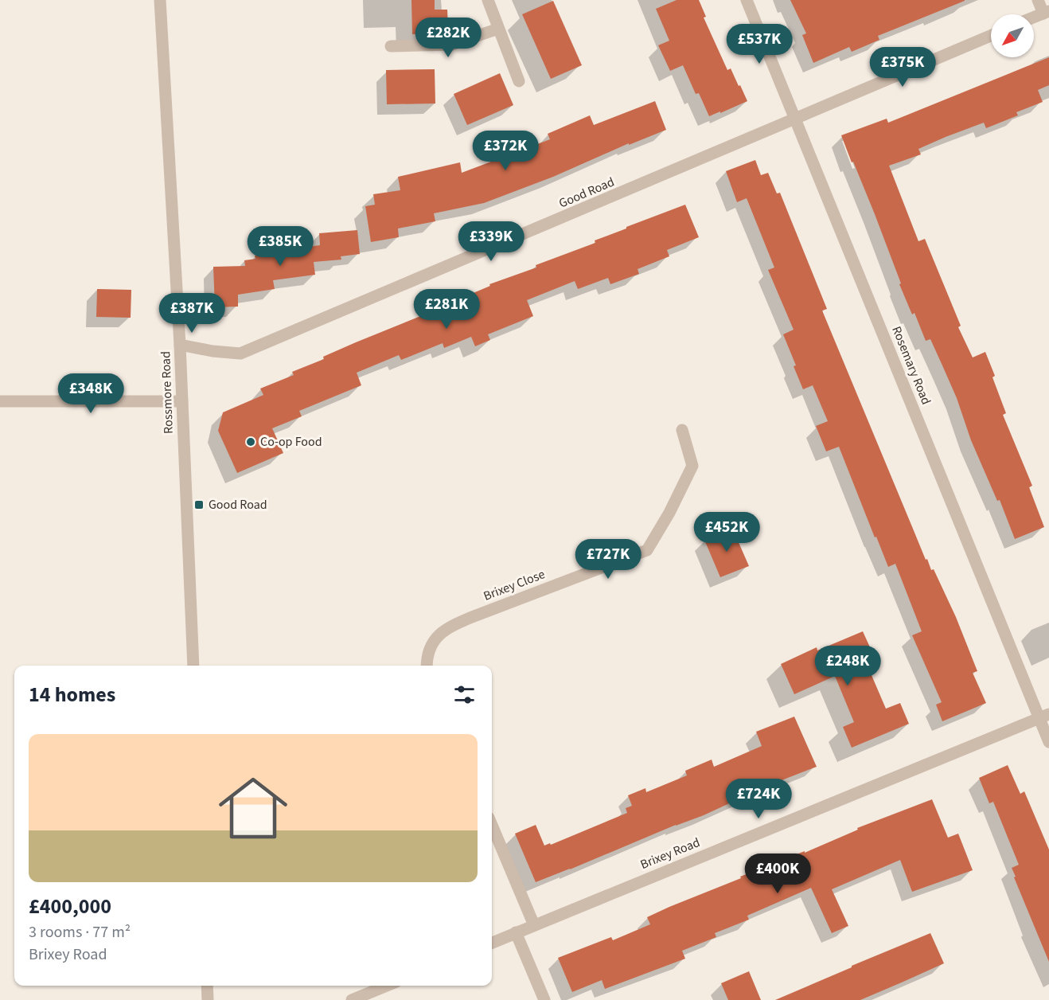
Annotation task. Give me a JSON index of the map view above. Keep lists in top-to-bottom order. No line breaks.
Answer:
{"streets":{"street":["Good Road","Rosemary Road","Rossmore Road","Brixey Close","Brixey Road"]},"crossings":[["Good Road","Rosemary Road"],["Good Road","Rossmore Road"],["Rosemary Road","Brixey Road"]],"places":{"other":["Co-op Food"],"transit":["Good Road"]},"north":"bottom left","page":{"price":["£282K","£537K","£375K","£372K","£339K","£385K","£281K","£387K","£348K","£452K","£727K","£248K","£724K","£400K"],"heading":"14 homes","list":[{"name":"£400,000","note":"3 rooms · 77 m² · Brixey Road"}]}}
